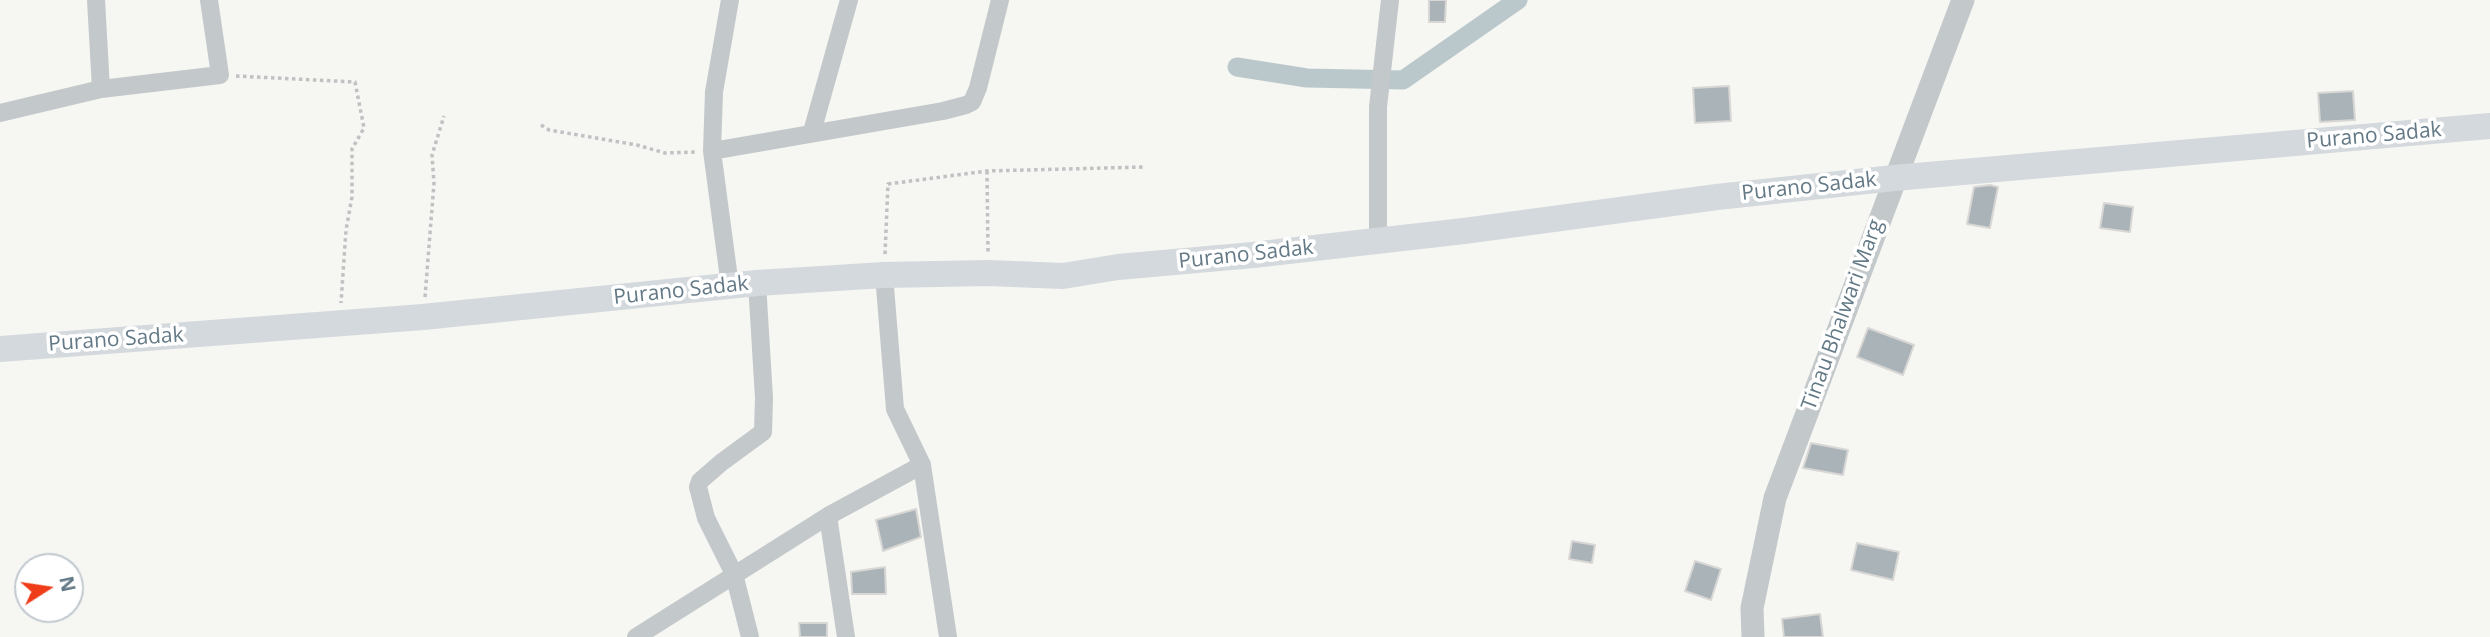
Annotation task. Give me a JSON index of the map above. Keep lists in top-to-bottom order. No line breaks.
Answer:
{"streets":{"main road":["Purano Sadak"],"street":["Tinau Bhalwari Marg"]},"crossings":[["Purano Sadak","Tinau Bhalwari Marg"]],"north":"right"}
